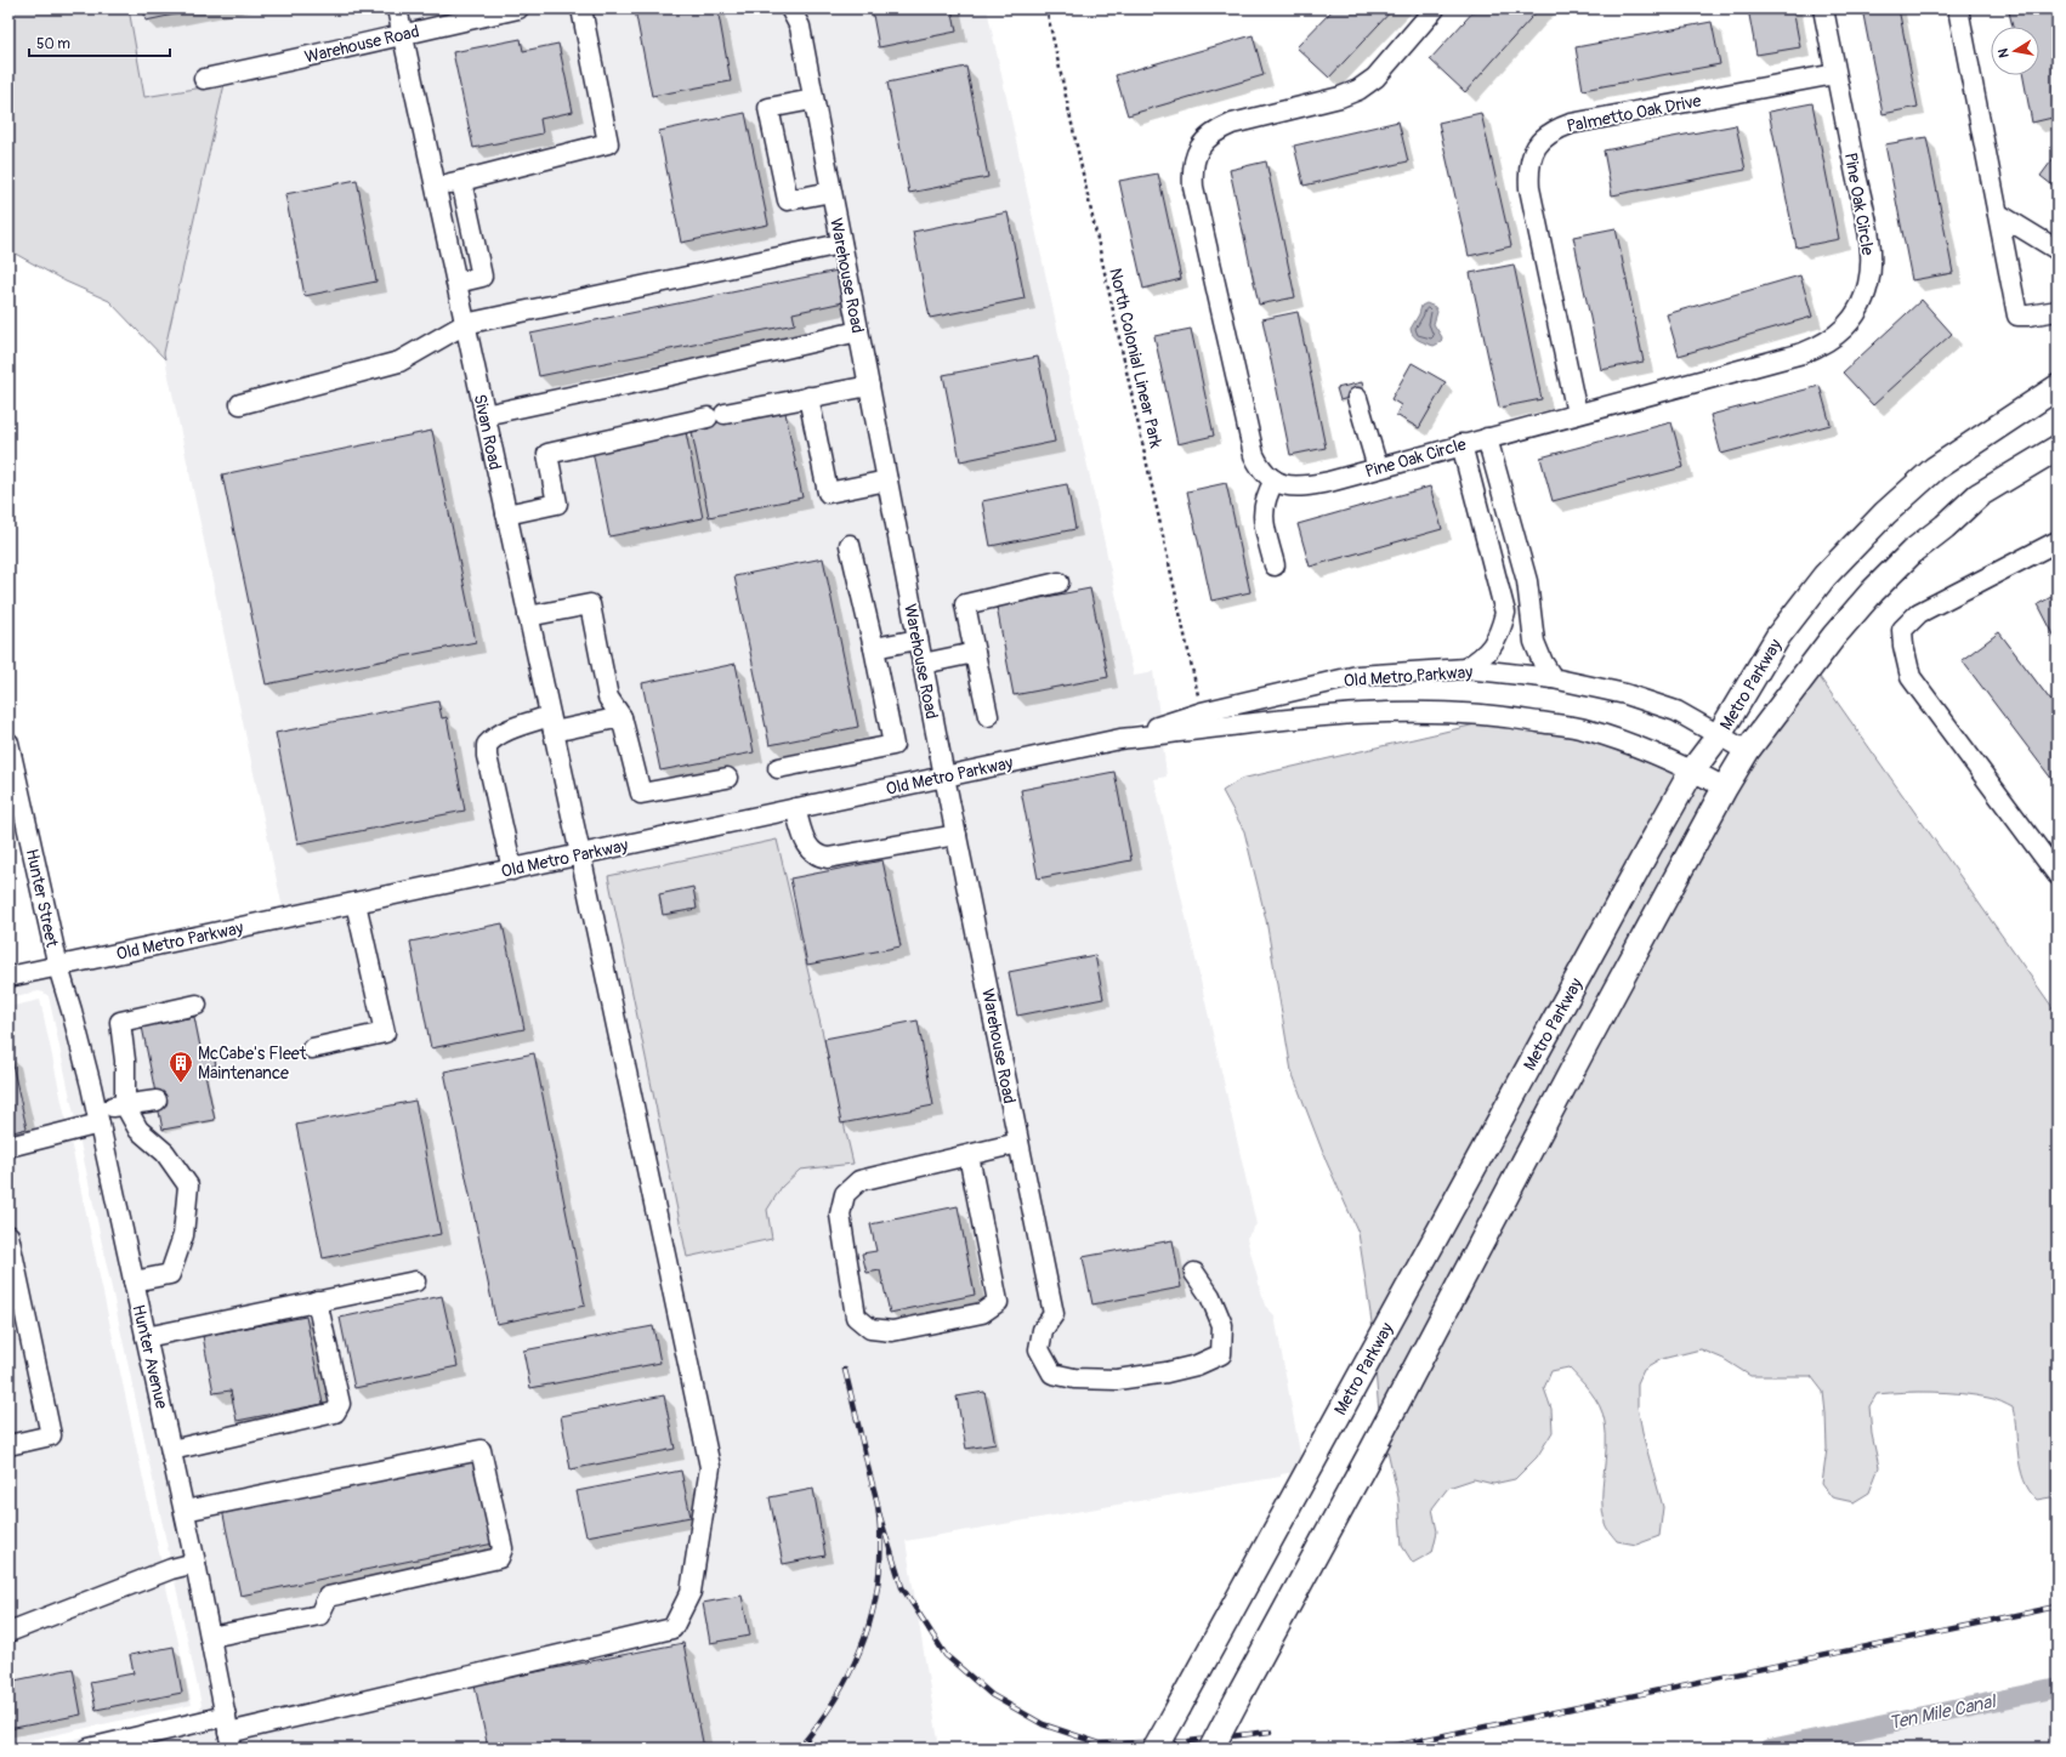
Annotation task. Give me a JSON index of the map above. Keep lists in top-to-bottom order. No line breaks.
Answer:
{"streets":{"main road":["Metro Parkway"],"street":["Warehouse Road","Palmetto Oak Drive","Pine Oak Circle","Sivan Road","Old Metro Parkway","Hunter Street","Hunter Avenue"],"path":["North Colonial Linear Park"]},"crossings":[["Warehouse Road","Sivan Road"],["Warehouse Road","Old Metro Parkway"],["Palmetto Oak Drive","Pine Oak Circle"],["North Colonial Linear Park","Old Metro Parkway"],["Sivan Road","Old Metro Parkway"],["Sivan Road","Hunter Avenue"],["Old Metro Parkway","Metro Parkway"],["Old Metro Parkway","Hunter Street"],["Old Metro Parkway","Hunter Avenue"],["Hunter Street","Hunter Avenue"]],"water":["Ten Mile Canal"],"places":{"building":["McCabe's Fleet Maintenance"]},"scale_bar":"50 m","north":"left"}
